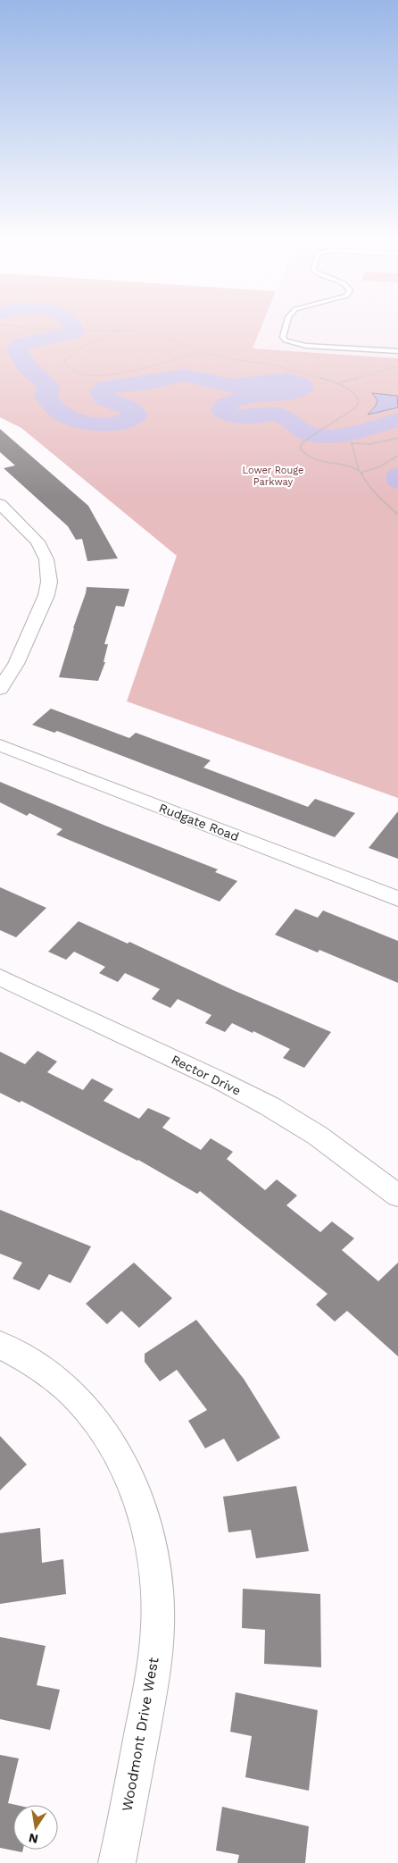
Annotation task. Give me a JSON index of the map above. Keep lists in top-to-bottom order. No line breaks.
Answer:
{"streets":{"street":["Rudgate Road","Rector Drive","Woodmont Drive West"]},"parks":["Lower Rouge Parkway"],"north":"bottom"}
